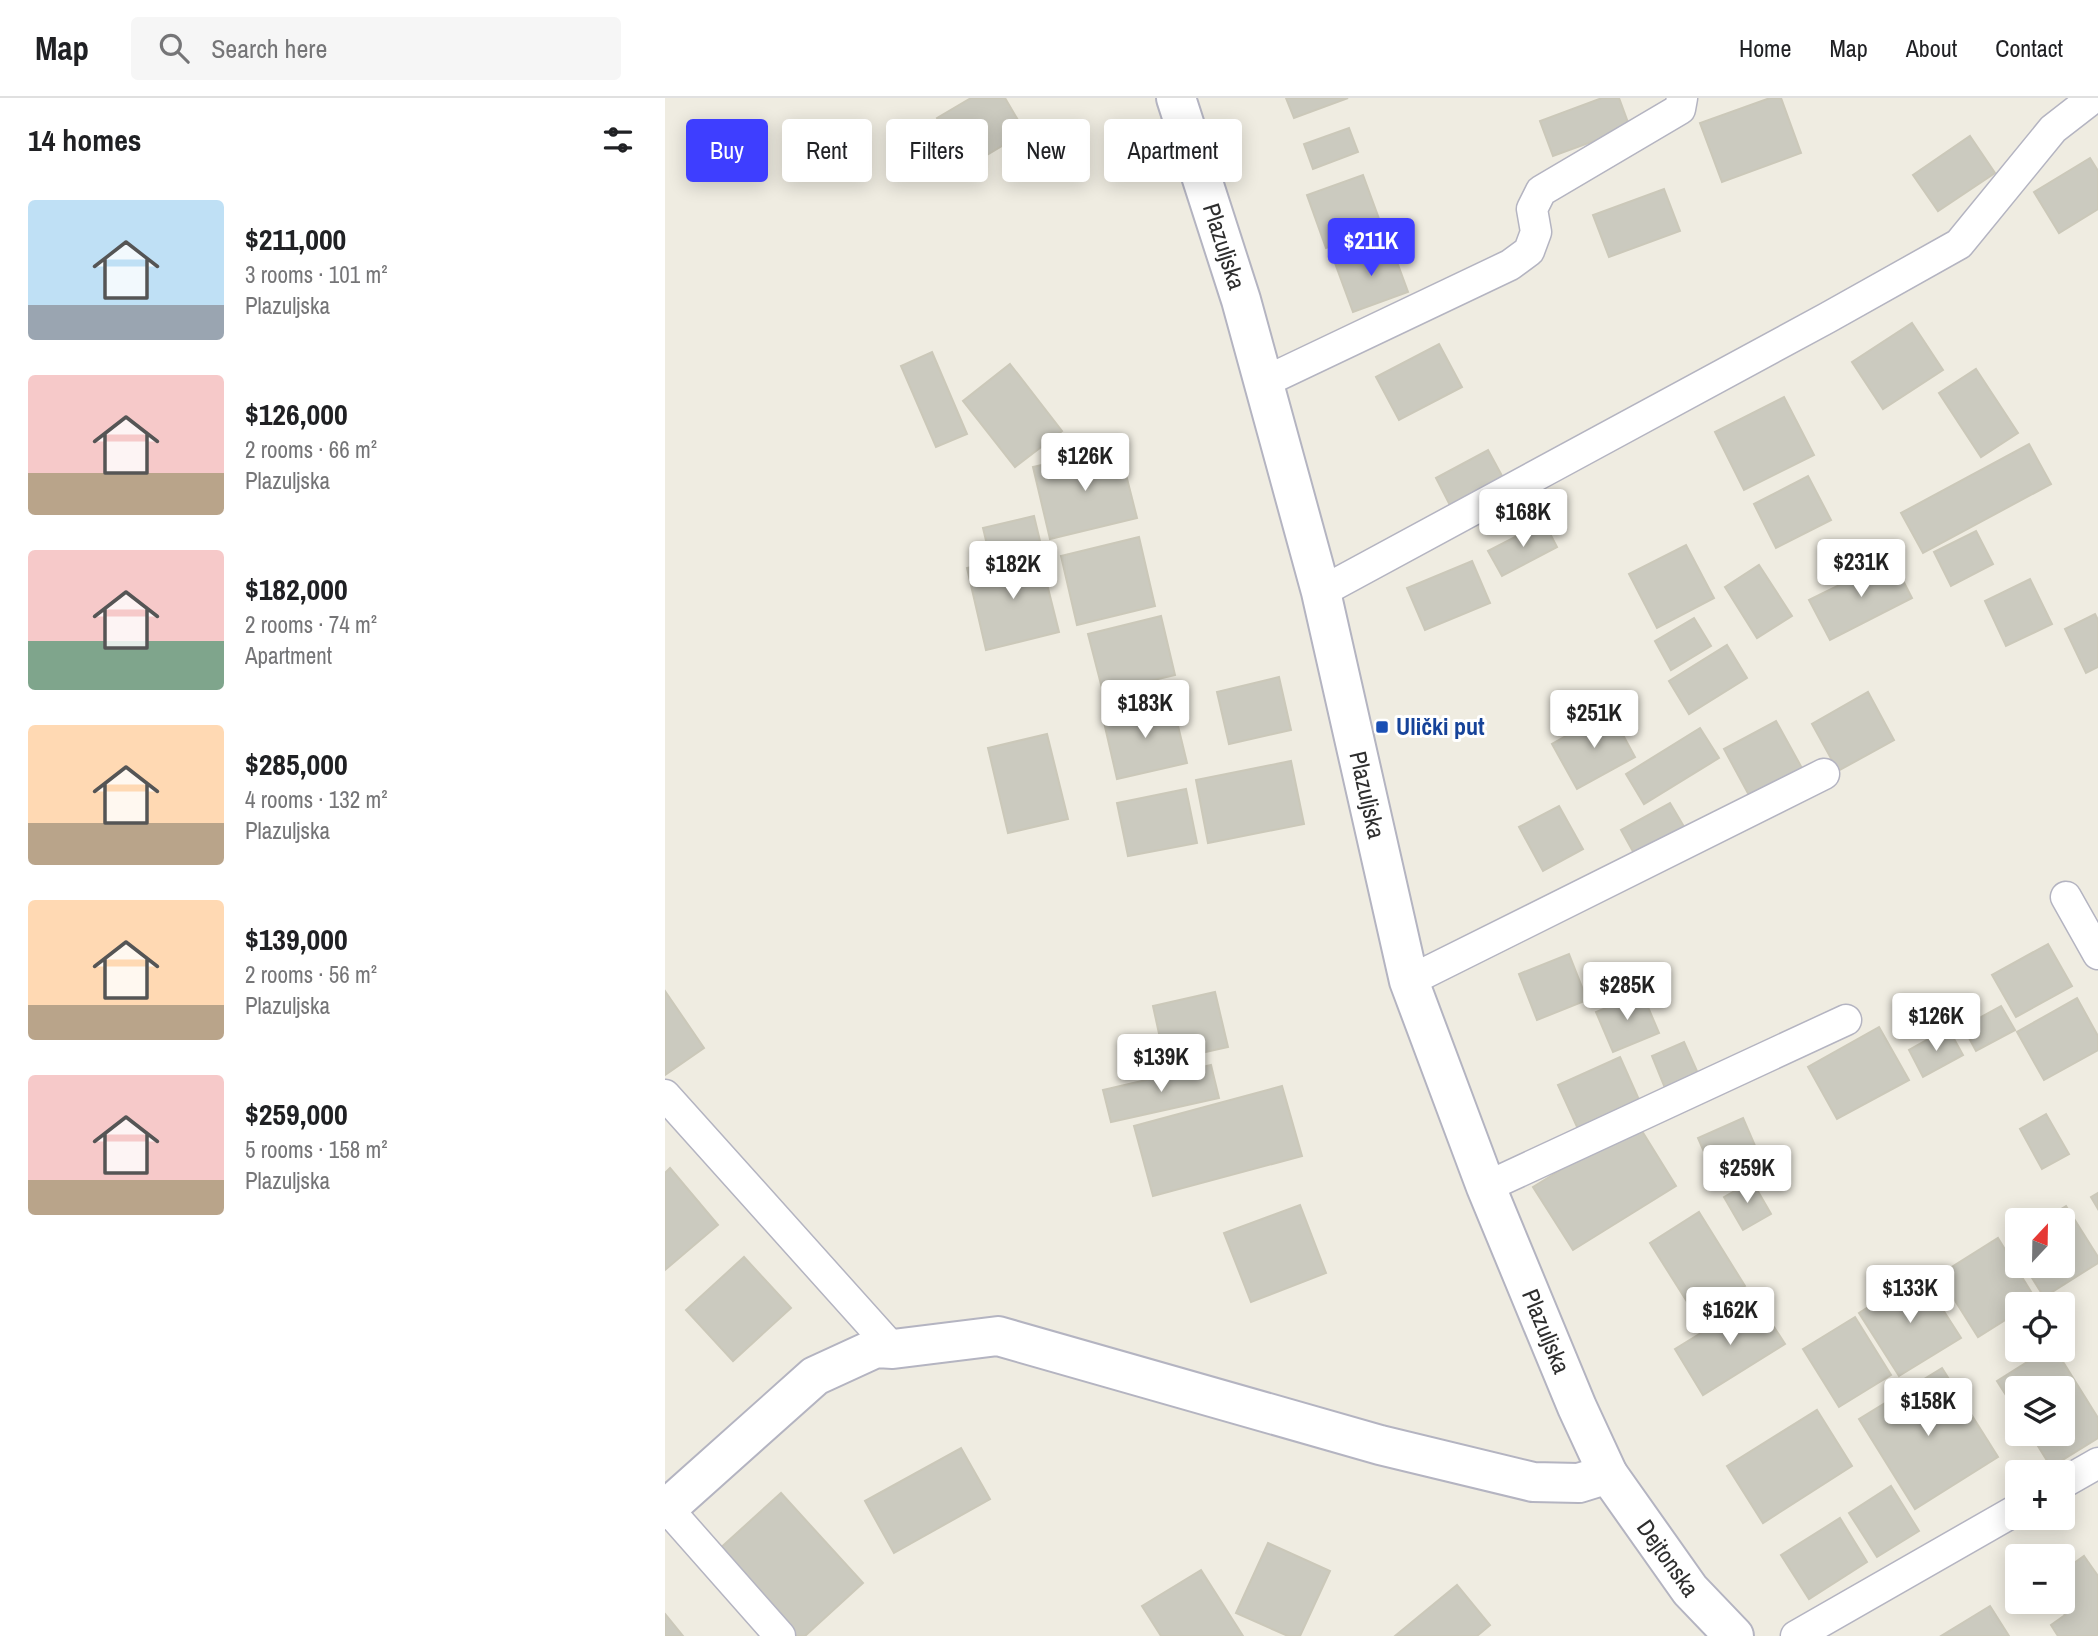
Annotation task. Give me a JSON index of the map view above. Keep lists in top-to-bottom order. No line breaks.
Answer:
{"streets":{"main road":["Plazuljska","Dejtonska"]},"crossings":[["Plazuljska","Dejtonska"]],"places":{"transit":["Ulički put"]},"north":"top","page":{"header":"Map","search":"Search here","nav":["Home","Map","About","Contact"],"heading":"14 homes","chip":["Buy","Rent","Filters","New","Apartment"],"list":[{"name":"$211,000","note":"3 rooms · 101 m² · Plazuljska"},{"name":"$126,000","note":"2 rooms · 66 m² · Plazuljska"},{"name":"$182,000","note":"2 rooms · 74 m² · Apartment"},{"name":"$285,000","note":"4 rooms · 132 m² · Plazuljska"},{"name":"$139,000","note":"2 rooms · 56 m² · Plazuljska"},{"name":"$259,000","note":"5 rooms · 158 m² · Plazuljska"}],"price":["$211K","$126K","$168K","$231K","$182K","$183K","$251K","$285K","$126K","$139K","$259K","$133K","$162K","$158K"],"map_buttons":["+","−"]}}
